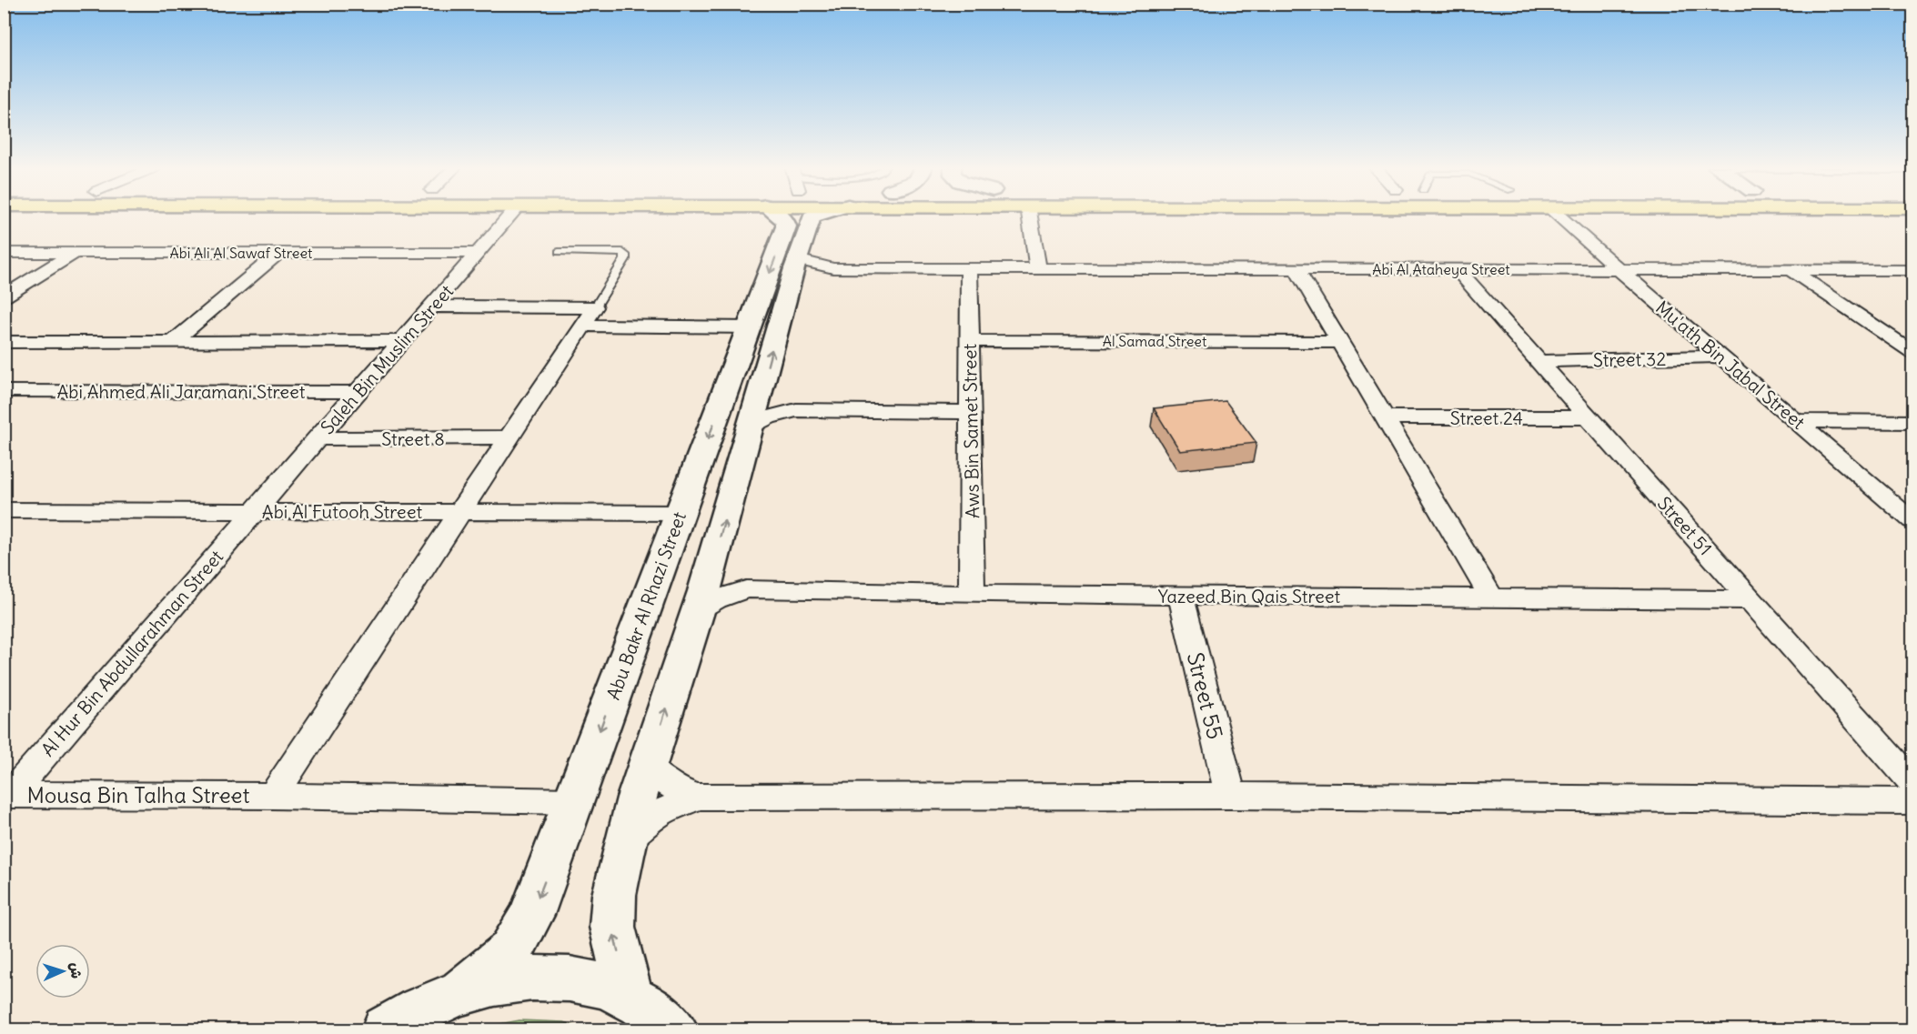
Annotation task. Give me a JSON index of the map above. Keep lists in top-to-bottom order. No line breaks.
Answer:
{"streets":{"street":["Abi Ali Al Sawaf Street","Abi Al Ataheya Street","Al Samad Street","Saleh Bin Muslim Street","Street 32","Mu'ath Bin Jabal Street","Abi Ahmed Ali Jaramani Street","Street 24","Aws Bin Samet Street","Street 8","Abi Al Futooh Street","Street 51","Yazeed Bin Qais Street","Abu Bakr Al Rhazi Street","Al Hur Bin Abdullarahman Street","Street 55","Mousa Bin Talha Street"]},"crossings":[["Abi Ali Al Sawaf Street","Saleh Bin Muslim Street"],["Abi Al Ataheya Street","Mu'ath Bin Jabal Street"],["Abi Al Ataheya Street","Aws Bin Samet Street"],["Abi Al Ataheya Street","Street 51"],["Al Samad Street","Aws Bin Samet Street"],["Saleh Bin Muslim Street","Abi Ahmed Ali Jaramani Street"],["Saleh Bin Muslim Street","Street 8"],["Saleh Bin Muslim Street","Abi Al Futooh Street"],["Saleh Bin Muslim Street","Al Hur Bin Abdullarahman Street"],["Street 32","Mu'ath Bin Jabal Street"],["Street 32","Street 51"],["Street 24","Street 51"],["Aws Bin Samet Street","Yazeed Bin Qais Street"],["Abi Al Futooh Street","Abu Bakr Al Rhazi Street"],["Abi Al Futooh Street","Al Hur Bin Abdullarahman Street"],["Street 51","Yazeed Bin Qais Street"],["Yazeed Bin Qais Street","Street 55"],["Abu Bakr Al Rhazi Street","Mousa Bin Talha Street"],["Al Hur Bin Abdullarahman Street","Mousa Bin Talha Street"]],"north":"right"}
